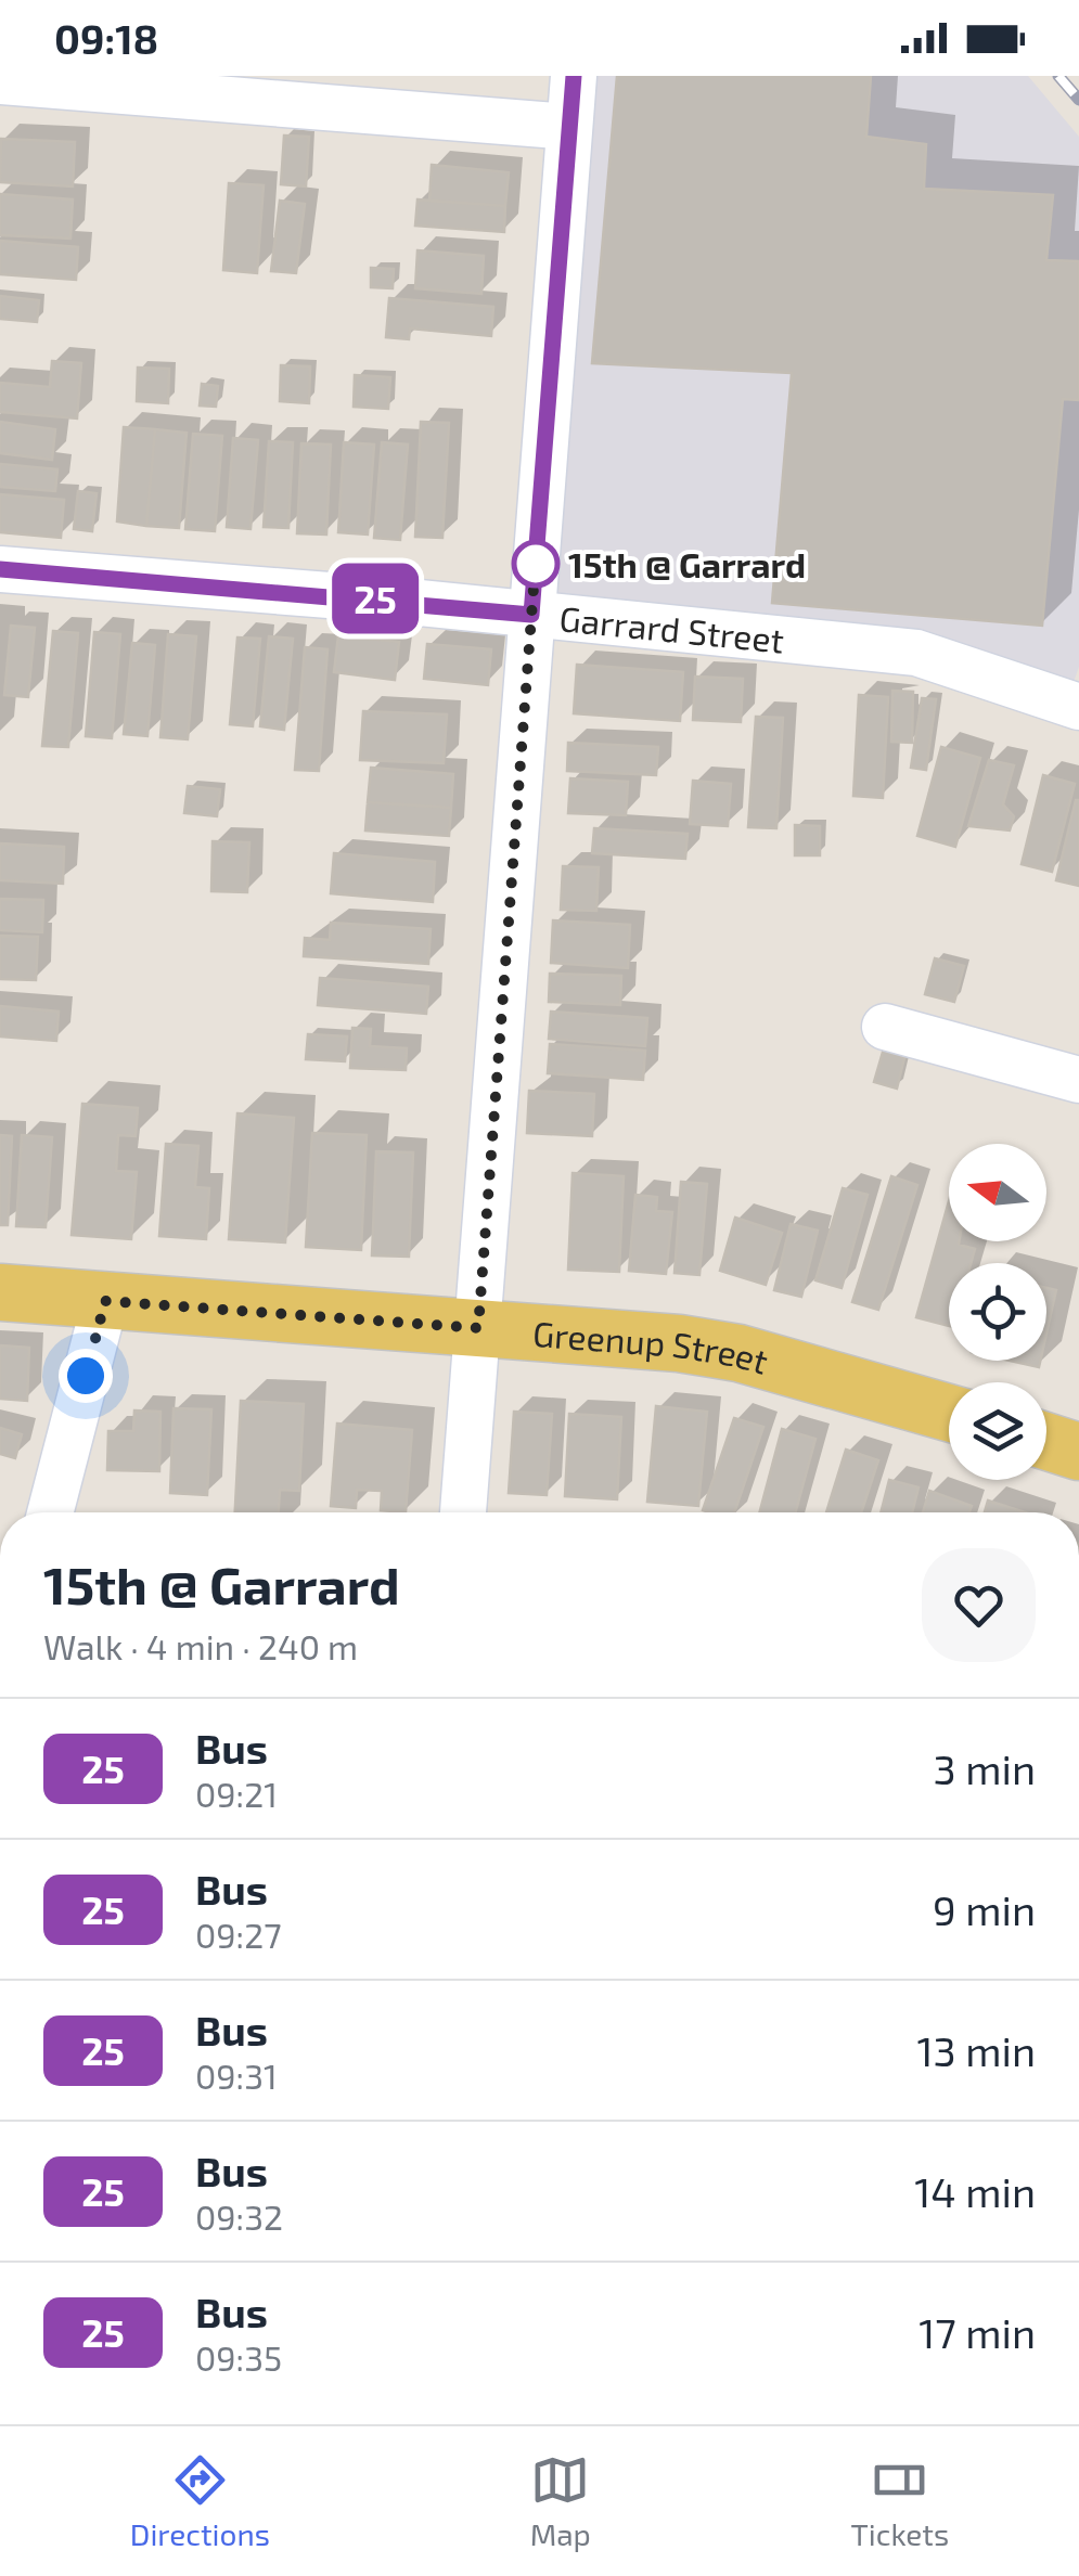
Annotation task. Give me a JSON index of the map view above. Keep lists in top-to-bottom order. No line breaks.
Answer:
{"streets":{"main road":["Greenup Street"],"street":["Garrard Street"]},"places":["15th @ Garrard"],"lines":["bus line 25"],"north":"left","page":{"status":"09:18","on_map":"25","heading":["15th @ Garrard","Walk · 4 min · 240 m"],"list":[{"mark":"25","name":"Bus","note":"09:21","value":"3 min"},{"mark":"25","name":"Bus","note":"09:27","value":"9 min"},{"mark":"25","name":"Bus","note":"09:31","value":"13 min"},{"mark":"25","name":"Bus","note":"09:32","value":"14 min"},{"mark":"25","name":"Bus","note":"09:35","value":"17 min"}],"tabs":["Directions","Map","Tickets"]}}
